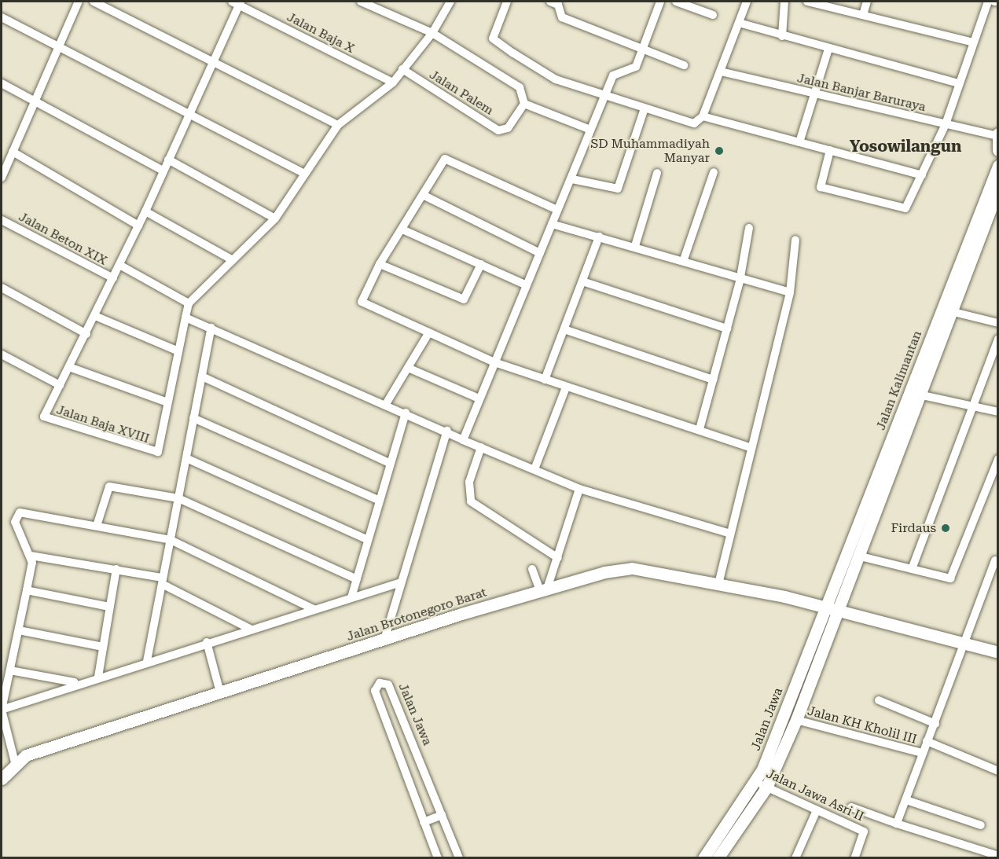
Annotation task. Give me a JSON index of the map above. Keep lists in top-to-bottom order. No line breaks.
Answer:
{"streets":{"main road":["Jalan Kalimantan","Jalan Brotonegoro Barat","Jalan Jawa"],"street":["Jalan Baja X","Jalan Palem","Jalan Banjar Baruraya","Jalan Beton XIX","Jalan Baja XVIII","Jalan KH Kholil III","Jalan Jawa Asri II"]},"crossings":[["Jalan Kalimantan","Jalan Brotonegoro Barat"],["Jalan Kalimantan","Jalan Jawa"],["Jalan Brotonegoro Barat","Jalan Jawa"],["Jalan Jawa","Jalan KH Kholil III"],["Jalan Jawa","Jalan Jawa Asri II"]],"districts":["Yosowilangun"],"places":["SD Muhammadiyah Manyar","Firdaus"]}
